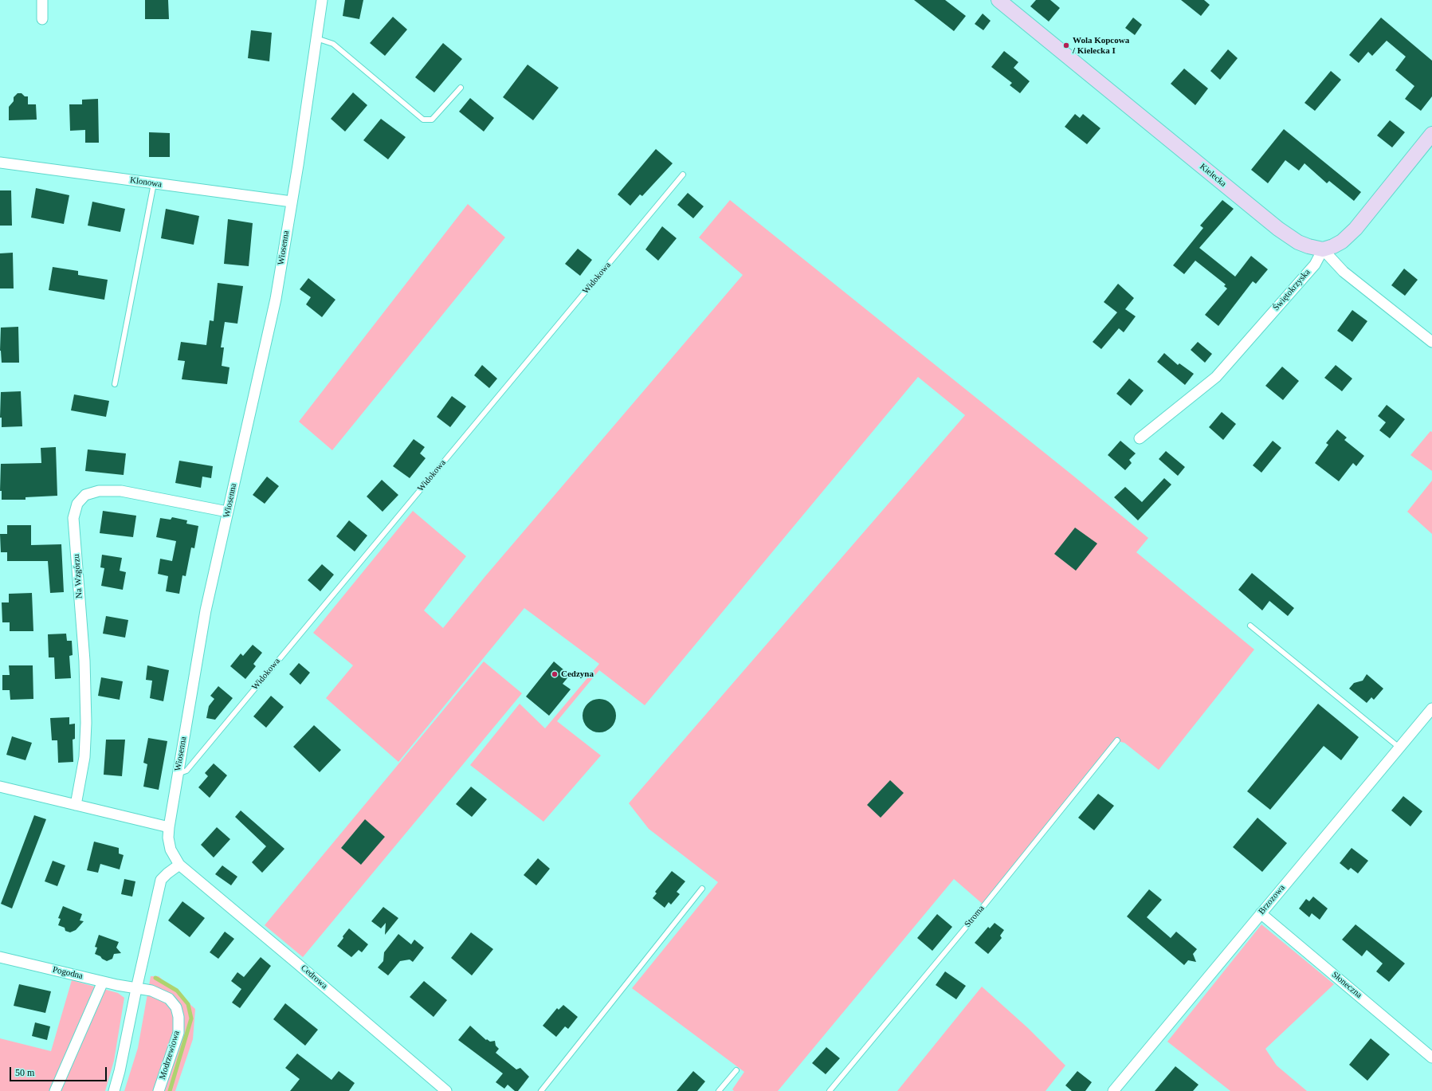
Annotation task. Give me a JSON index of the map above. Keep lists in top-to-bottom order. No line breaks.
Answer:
{"streets":{"street":["Kielecka","Klonowa","Wiosenna","Świętokrzyska","Na Wzgórzu","Brzozowa","Pogodna","Cedrowa","Słoneczna","Modrzewiowa"],"lane":["Widokowa","Stroma"]},"crossings":[["Kielecka","Świętokrzyska"],["Klonowa","Wiosenna"],["Wiosenna","Widokowa"],["Wiosenna","Na Wzgórzu"],["Wiosenna","Cedrowa"],["Brzozowa","Słoneczna"],["Pogodna","Modrzewiowa"]],"places":["Wola Kopcowa / Kielecka I","Cedzyna"],"scale_bar":"50 m"}
